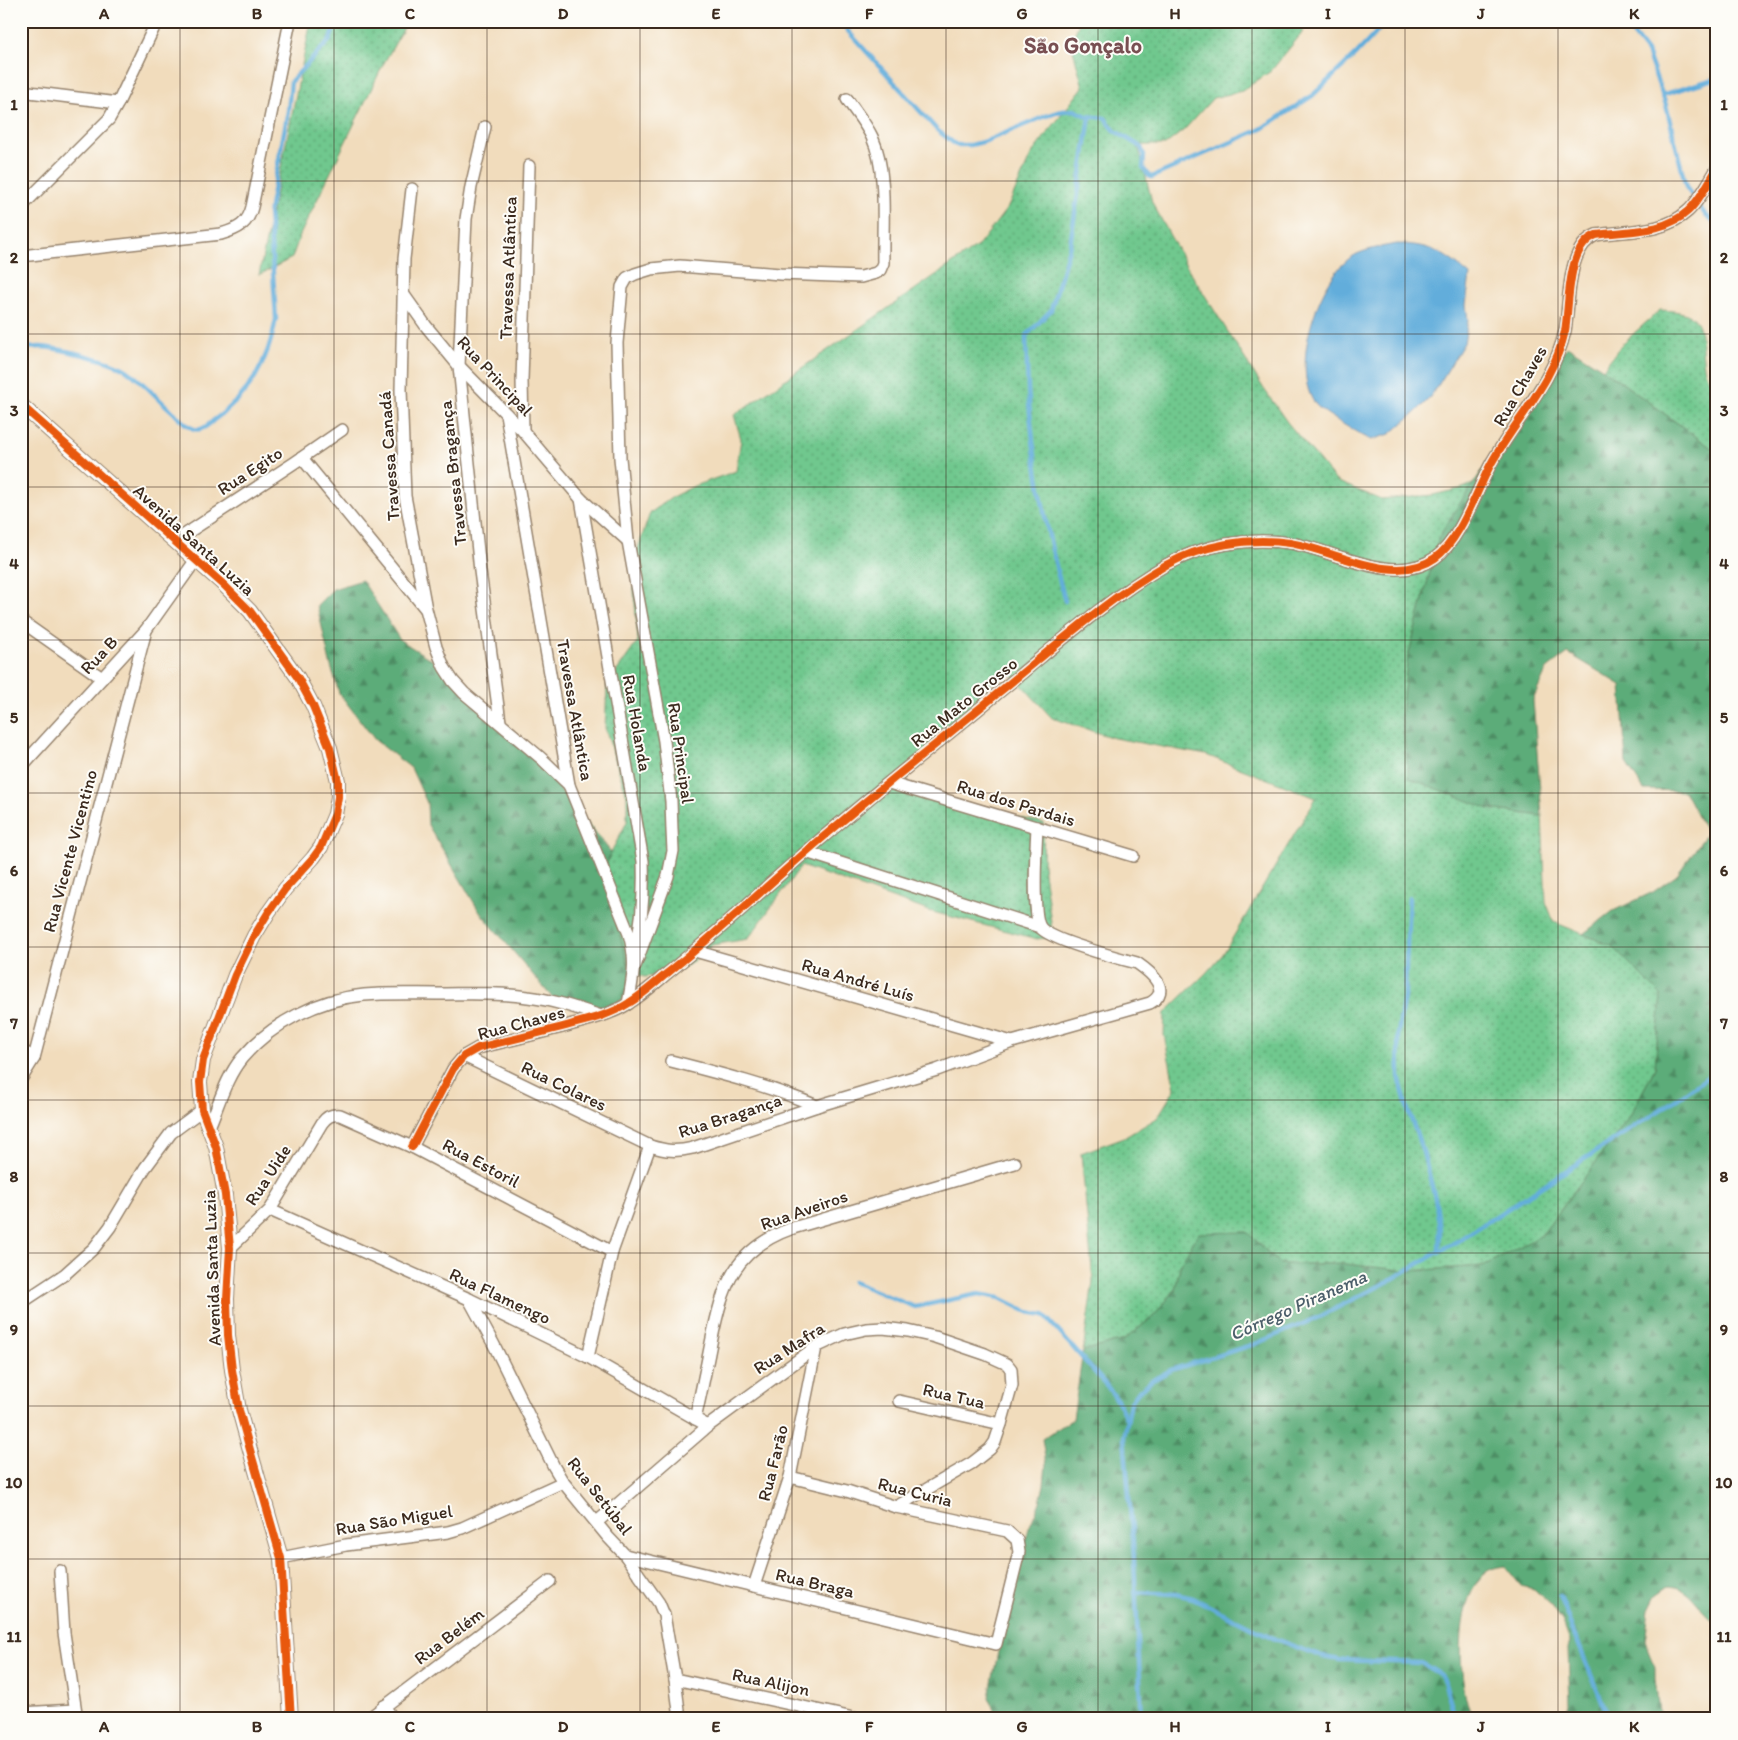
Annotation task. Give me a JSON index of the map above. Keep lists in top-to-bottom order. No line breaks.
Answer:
{"streets":{"street":["Travessa Atlântica","Rua Principal","Rua Chaves","Travessa Canadá","Rua Egito","Travessa Bragança","Avenida Santa Luzia","Rua B","Rua Mato Grosso","Rua Holanda","Rua dos Pardais","Rua Vicente Vicentino","Rua André Luís","Rua Colares","Rua Bragança","Rua Estoril","Rua Uide","Rua Aveiros","Rua Flamengo","Rua Mafra","Rua Tua","Rua Farão","Rua Curia","Rua Setúbal","Rua São Miguel","Rua Braga","Rua Belém","Rua Alijon"]},"crossings":[["Travessa Atlântica","Rua Principal"],["Travessa Atlântica","Rua Chaves"],["Travessa Atlântica","Rua Mato Grosso"],["Travessa Atlântica","Rua Holanda"],["Rua Principal","Travessa Canadá"],["Rua Principal","Travessa Bragança"],["Rua Principal","Rua Holanda"],["Rua Chaves","Rua Mato Grosso"],["Rua Chaves","Rua Colares"],["Rua Chaves","Rua Estoril"],["Travessa Canadá","Travessa Bragança"],["Rua Egito","Avenida Santa Luzia"],["Avenida Santa Luzia","Rua B"],["Avenida Santa Luzia","Rua Uide"],["Avenida Santa Luzia","Rua São Miguel"],["Rua B","Rua Vicente Vicentino"],["Rua Mato Grosso","Rua dos Pardais"],["Rua Mato Grosso","Rua André Luís"],["Rua André Luís","Rua Bragança"],["Rua Colares","Rua Bragança"],["Rua Estoril","Rua Uide"],["Rua Uide","Rua Flamengo"],["Rua Aveiros","Rua Flamengo"],["Rua Flamengo","Rua Mafra"],["Rua Flamengo","Rua Setúbal"],["Rua Mafra","Rua Tua"],["Rua Mafra","Rua Farão"],["Rua Farão","Rua Curia"],["Rua Farão","Rua Braga"],["Rua Curia","Rua Braga"],["Rua Setúbal","Rua São Miguel"],["Rua Setúbal","Rua Braga"],["Rua Setúbal","Rua Alijon"]],"districts":["São Gonçalo"],"water":["Córrego Piranema"],"grid":{"columns":["A","B","C","D","E","F","G","H","I","J","K"],"rows":["1","2","3","4","5","6","7","8","9","10","11"]}}
